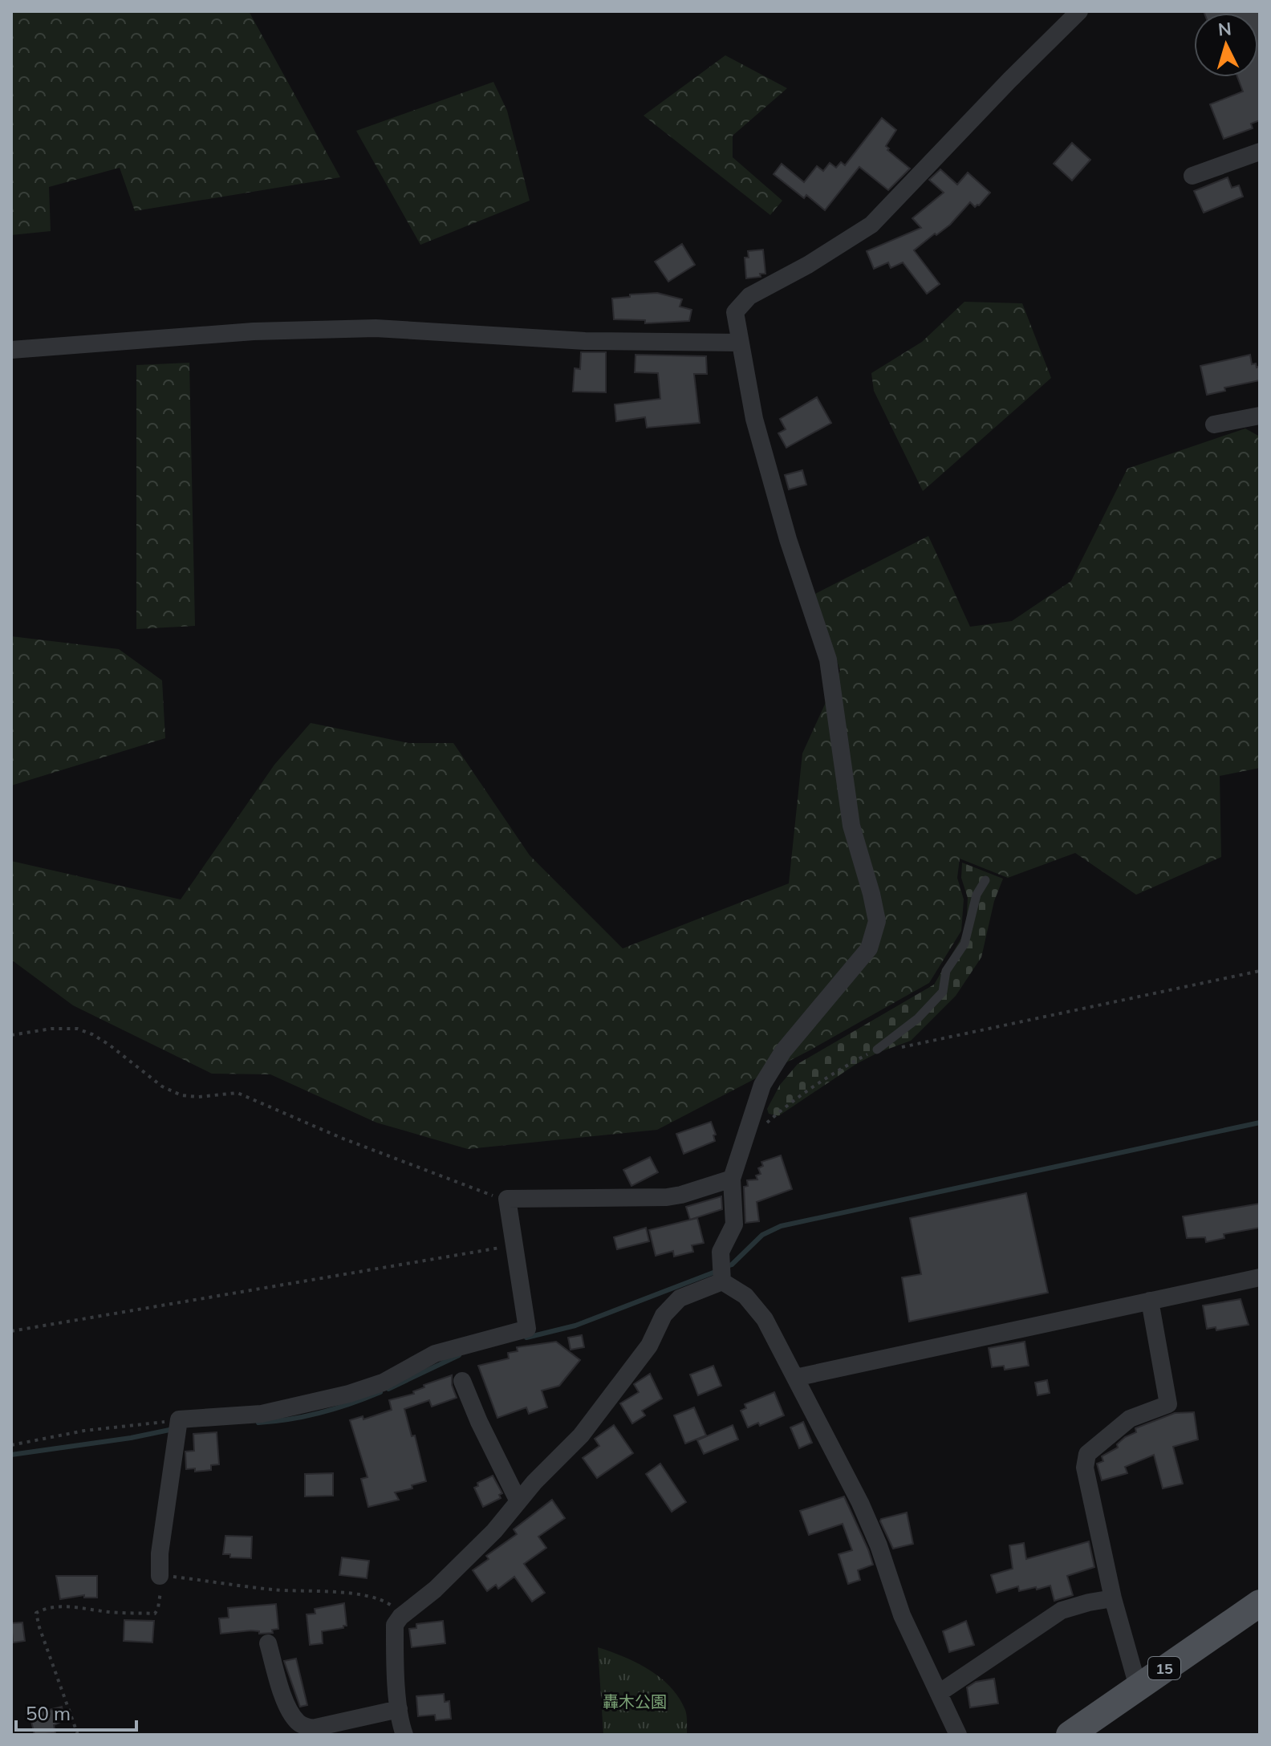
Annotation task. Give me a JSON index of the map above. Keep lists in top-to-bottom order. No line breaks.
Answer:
{"streets":{"main road":["15"]},"parks":["轟木公園"],"scale_bar":"50 m","north":"top"}
